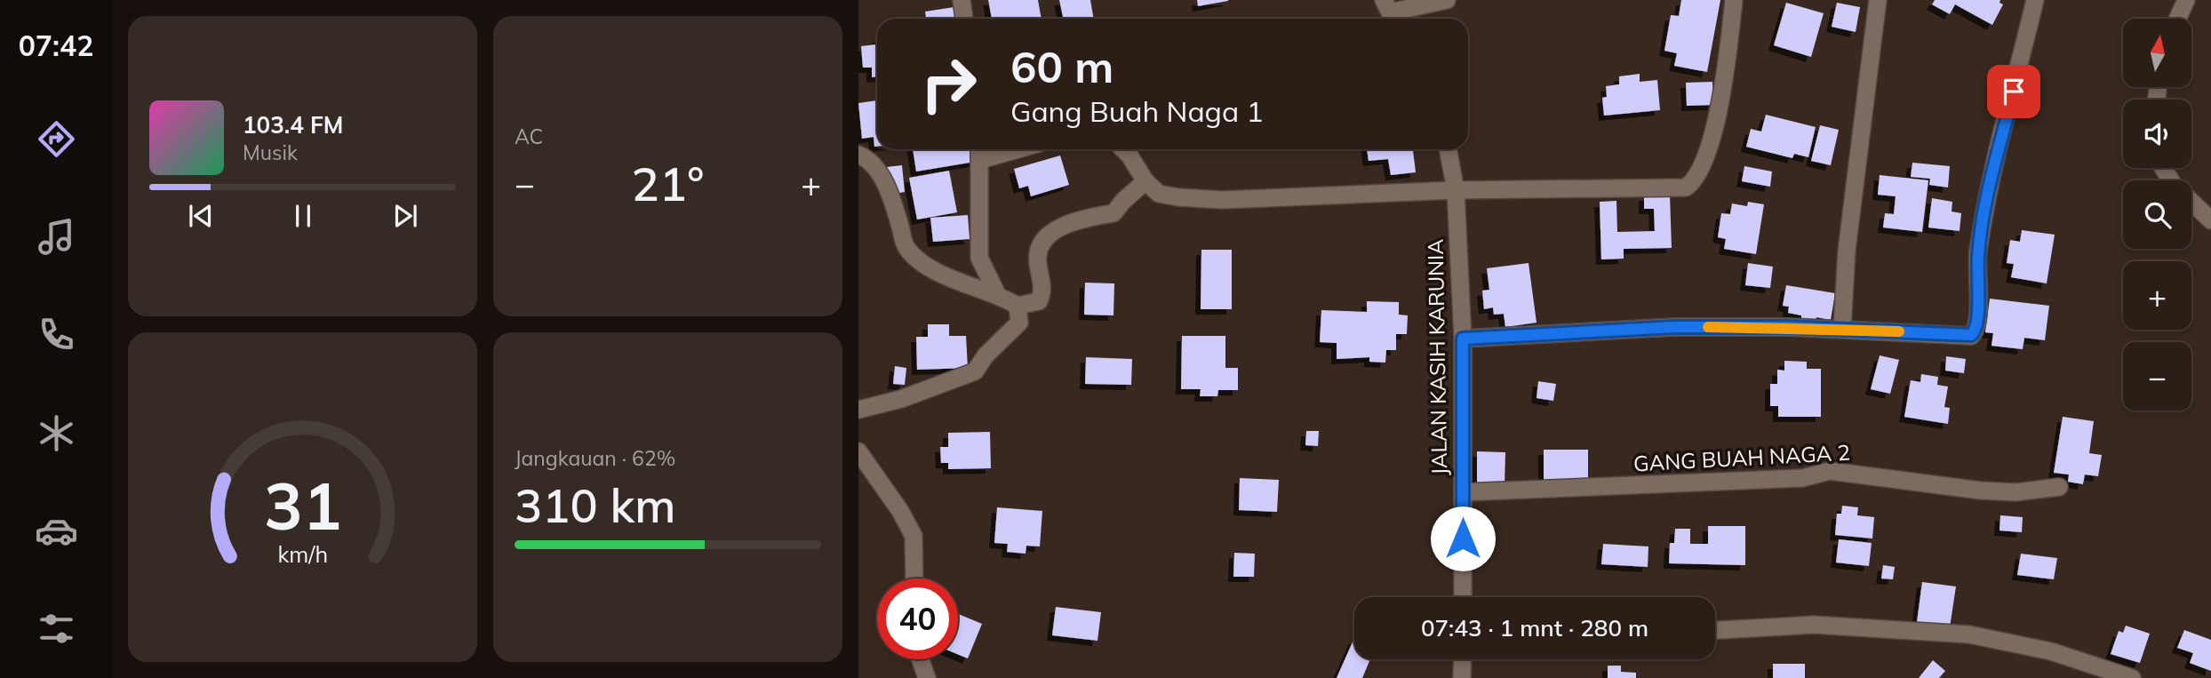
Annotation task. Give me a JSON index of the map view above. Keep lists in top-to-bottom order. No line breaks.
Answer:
{"streets":{"street":["JALAN KASIH KARUNIA","GANG BUAH NAGA 2"]},"crossings":[["JALAN KASIH KARUNIA","GANG BUAH NAGA 2"]],"north":"top","page":{"tabs":"07:42","tile":["AC",["Jangkauan · 62%","310 km"]],"map_buttons":["+","−"],"turn":["60 m","Gang Buah Naga 1"],"song":["103.4 FM","Musik"],"heat":["−","21°","+"],"limit":"40","trip":"07:43 · 1 mnt · 280 m","gauge":["31","km/h"]}}
